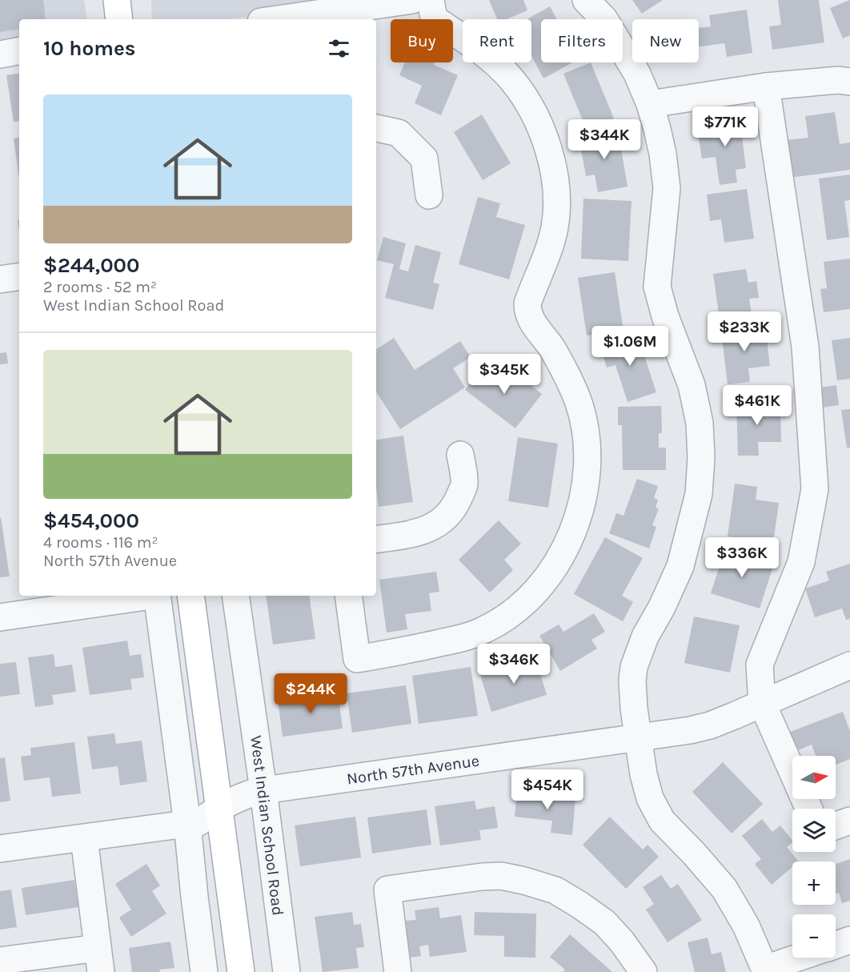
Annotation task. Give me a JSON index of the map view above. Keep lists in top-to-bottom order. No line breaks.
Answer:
{"streets":{"street":["North 57th Avenue","West Indian School Road"]},"crossings":[["North 57th Avenue","West Indian School Road"]],"north":"right","page":{"chip":["Buy","Rent","Filters","New"],"heading":"10 homes","list":[{"name":"$244,000","note":"2 rooms · 52 m² · West Indian School Road"},{"name":"$454,000","note":"4 rooms · 116 m² · North 57th Avenue"}],"price":["$771K","$344K","$233K","$1.06M","$345K","$461K","$336K","$346K","$244K","$454K"],"map_buttons":["+","−"]}}
